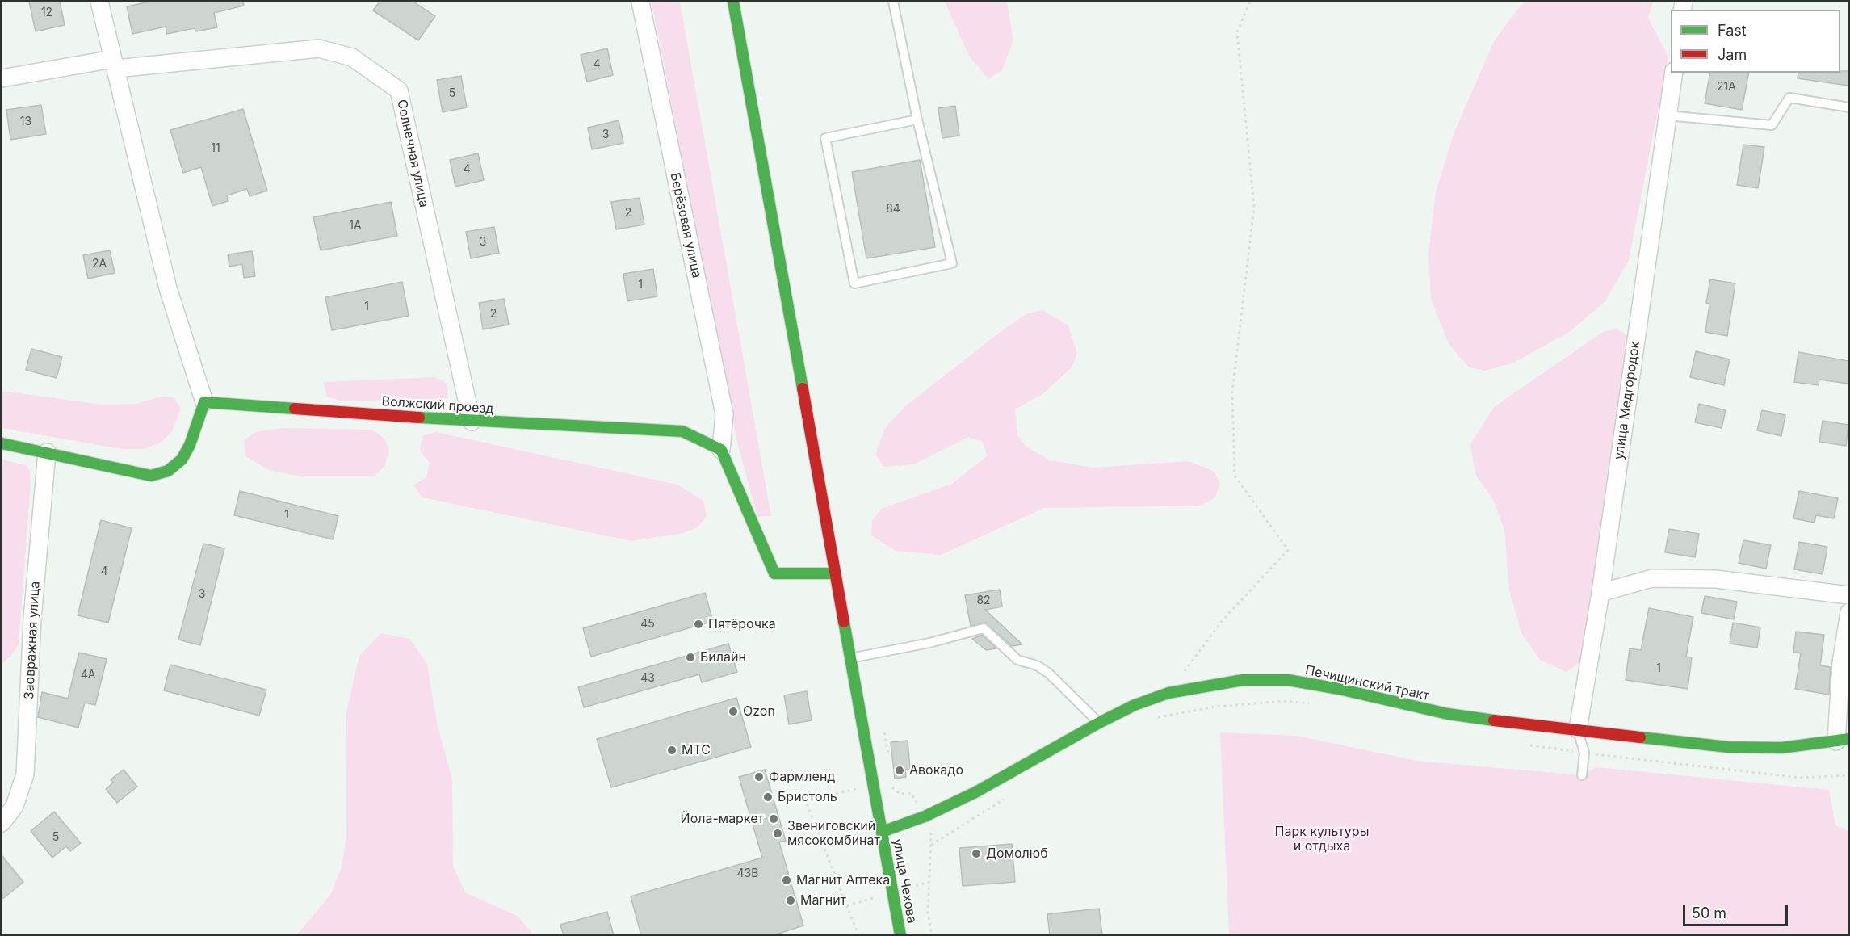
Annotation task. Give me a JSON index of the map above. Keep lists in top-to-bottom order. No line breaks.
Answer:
{"streets":{"street":["Солнечная улица","Берёзовая улица","улица Медгородок","Волжский проезд","Заовражная улица","Печищинский тракт","улица Чехова"]},"crossings":[["Солнечная улица","Волжский проезд"],["Берёзовая улица","Волжский проезд"],["улица Медгородок","Печищинский тракт"],["Печищинский тракт","улица Чехова"]],"parks":["Парк культуры и отдыха"],"places":["Пятёрочка","Билайн","Ozon","МТС","Авокадо","Фармленд","Бристоль","Йола-маркет","Звениговский мясокомбинат","Домолюб","Магнит Аптека","Магнит"],"house_numbers":["12","4","21А","5","13","3","11","4","84","2","1А","3","2А","1","1","2","1","4","3","82","45","1","4А","43","5","43В"],"legend":["Fast","Jam"],"scale_bar":"50 m"}
